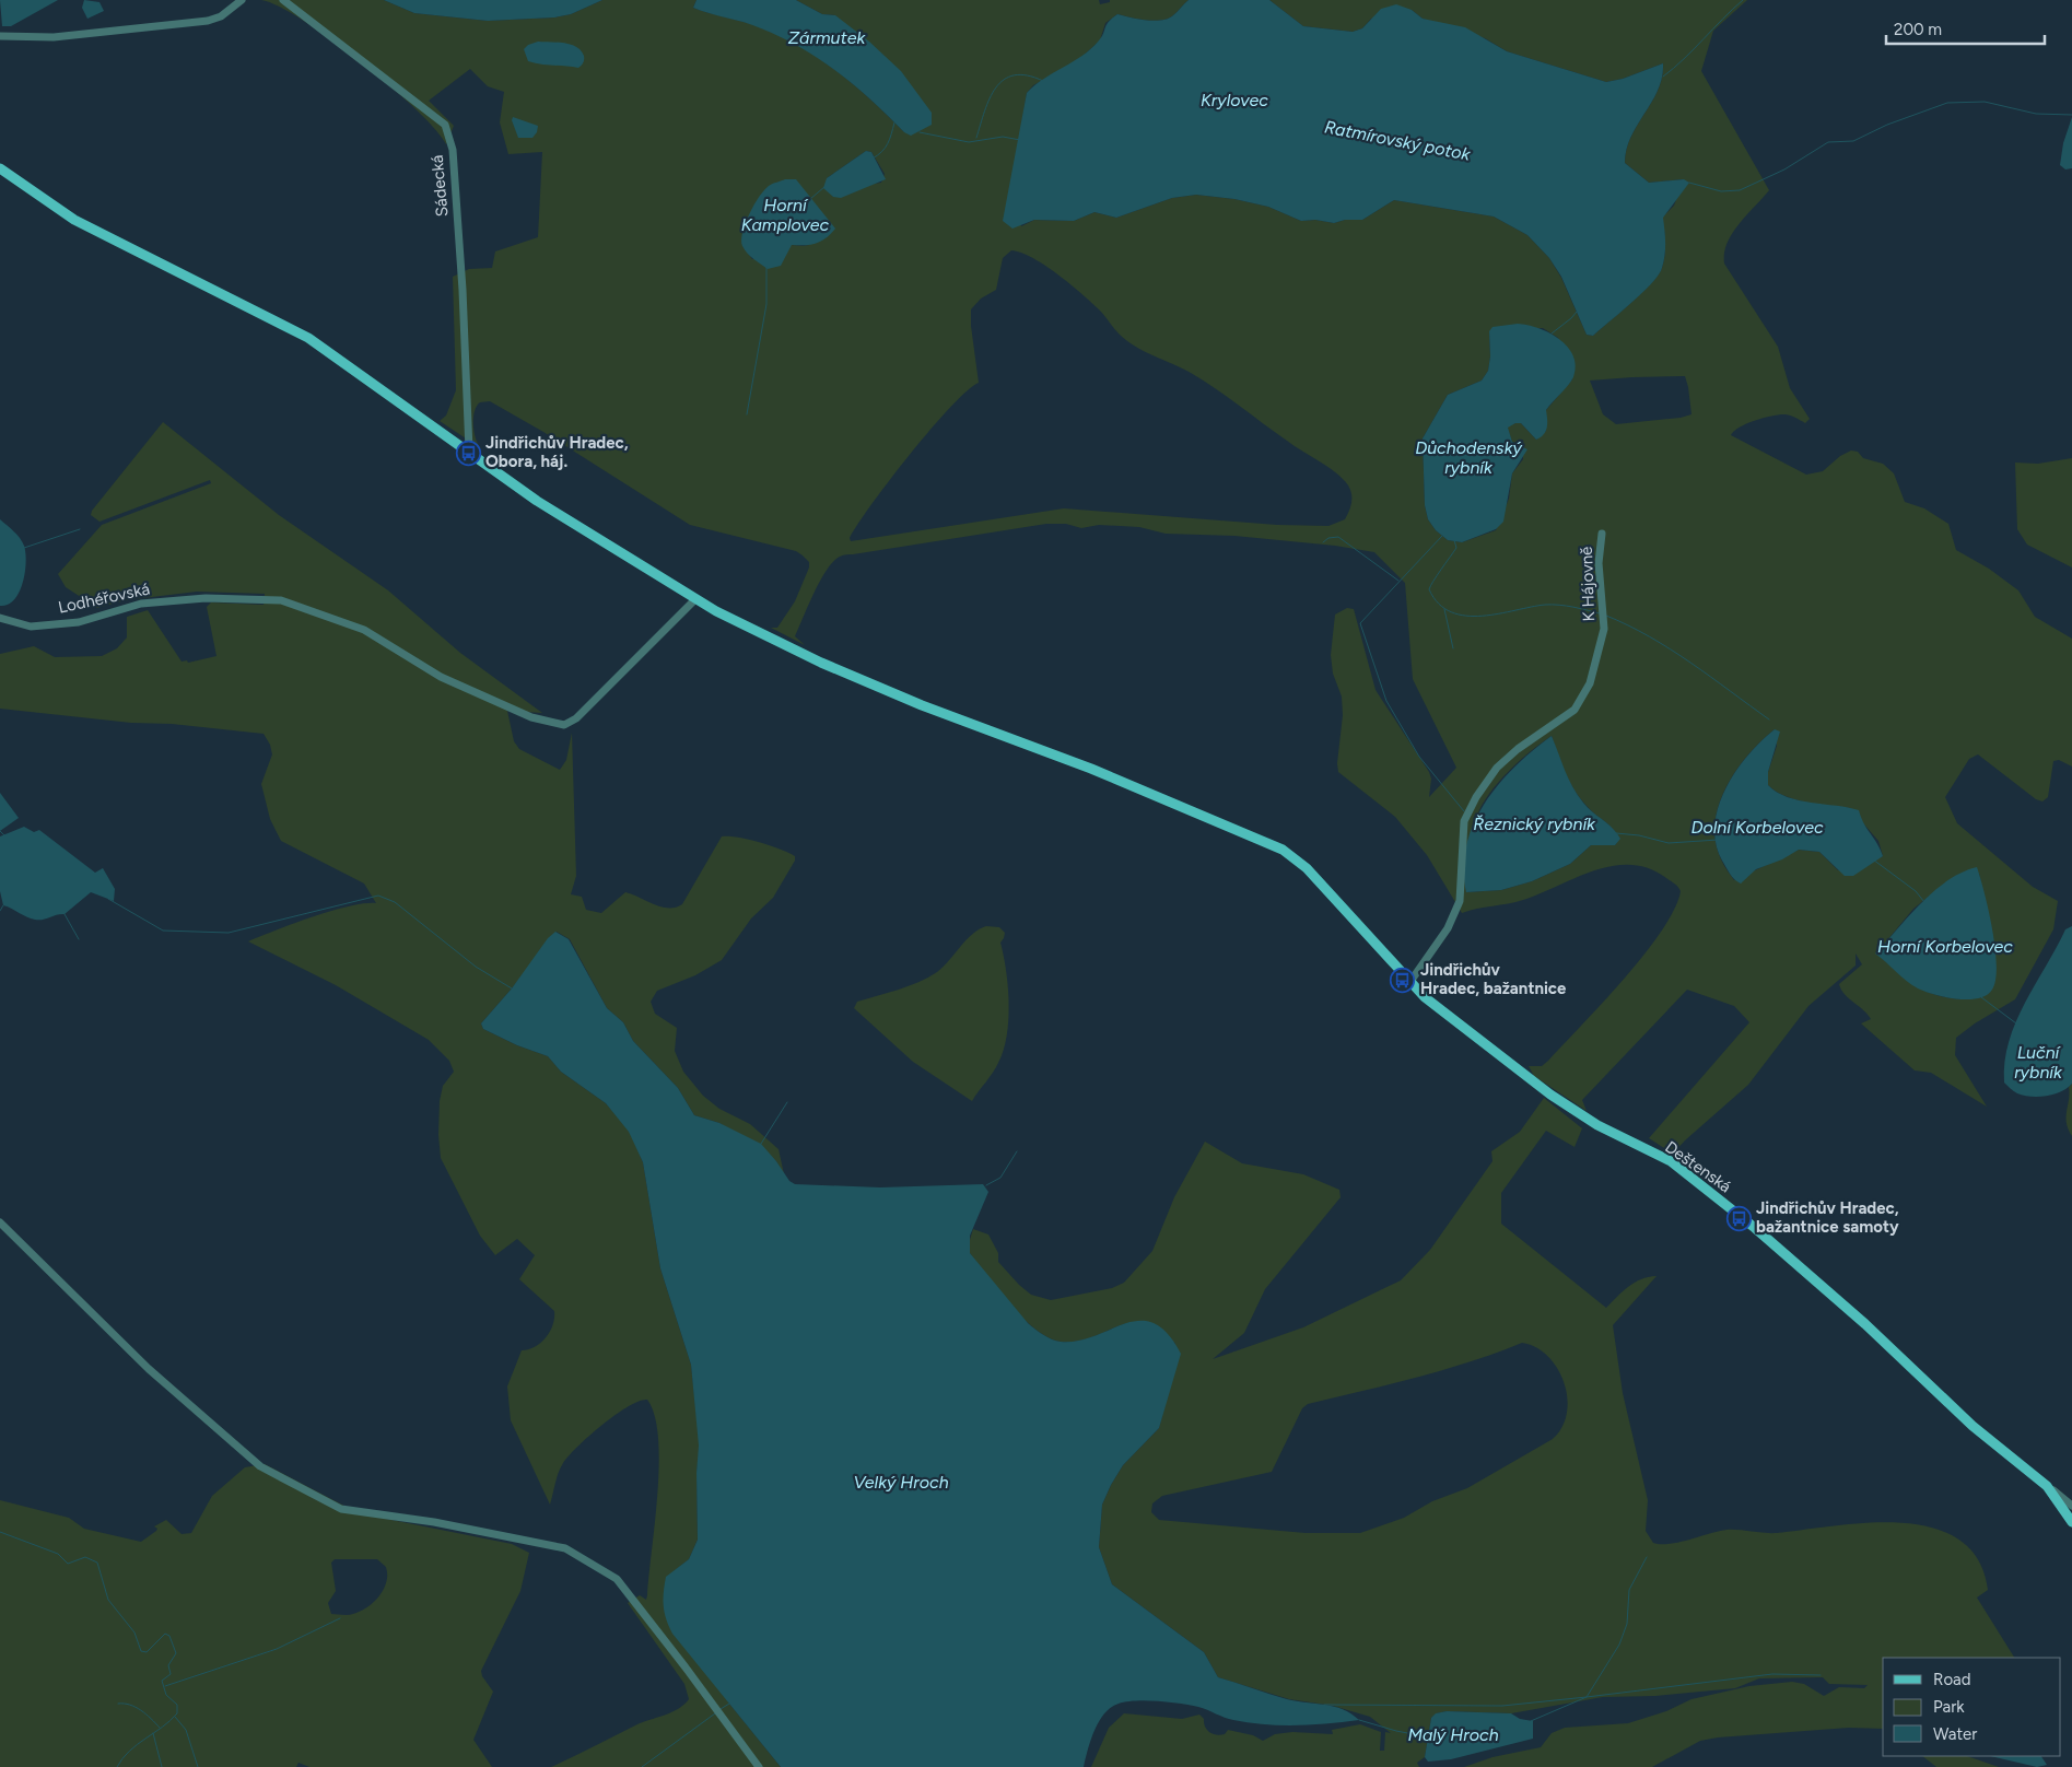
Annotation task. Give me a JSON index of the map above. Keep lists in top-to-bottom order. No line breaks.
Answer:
{"streets":{"main road":["Deštenská"],"street":["Sádecká","K Hájovně","Lodhéřovská"]},"crossings":[["Sádecká","Deštenská"],["K Hájovně","Deštenská"],["Lodhéřovská","Deštenská"]],"water":["Zármutek","Krylovec","Ratmírovský potok","Horní Kamplovec","Důchodenský rybník","Řeznický rybník","Dolní Korbelovec","Horní Korbelovec","Luční rybník","Velký Hroch","Malý Hroch"],"places":{"bus stop":["Jindřichův Hradec, Obora, háj.","Jindřichův Hradec, bažantnice","Jindřichův Hradec, bažantnice samoty"]},"legend":["Road","Park","Water"],"scale_bar":"200 m"}
